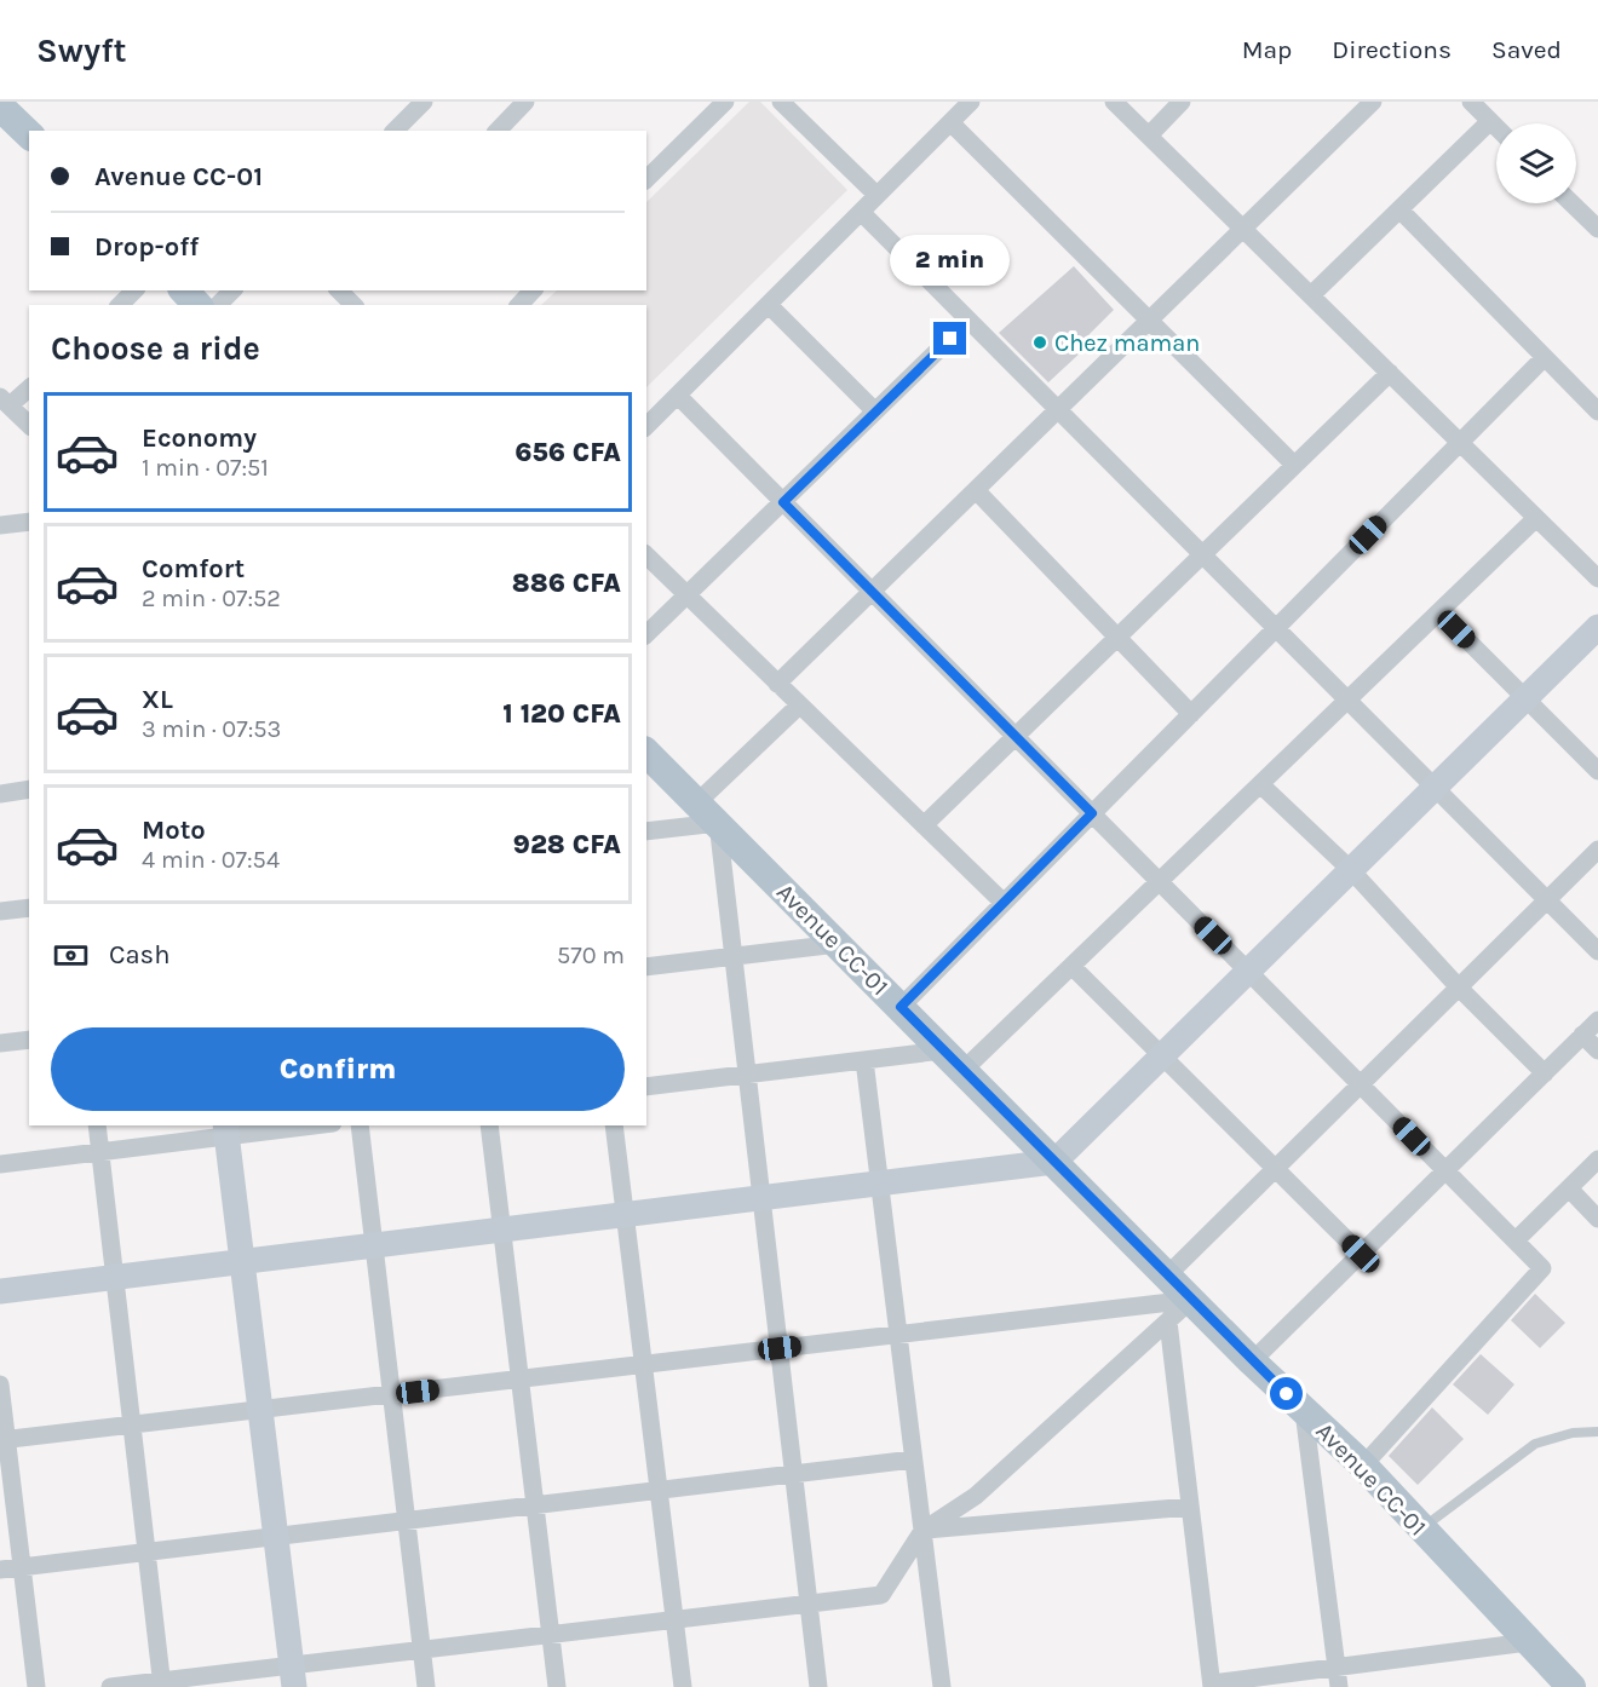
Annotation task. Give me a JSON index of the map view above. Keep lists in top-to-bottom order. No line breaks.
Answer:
{"streets":{"main road":["Avenue CC-01"]},"places":["Chez maman"],"page":{"header":"Swyft","nav":["Map","Directions","Saved"],"banner":["Avenue CC-01","Drop-off"],"bubble":"2 min","heading":"Choose a ride","list":[{"name":"Economy","note":"1 min · 07:51","value":"656 CFA"},{"name":"Comfort","note":"2 min · 07:52","value":"886 CFA"},{"name":"XL","note":"3 min · 07:53","value":"1 120 CFA"},{"name":"Moto","note":"4 min · 07:54","value":"928 CFA"}],"pay":["Cash","570 m"],"buttons":"Confirm"}}
